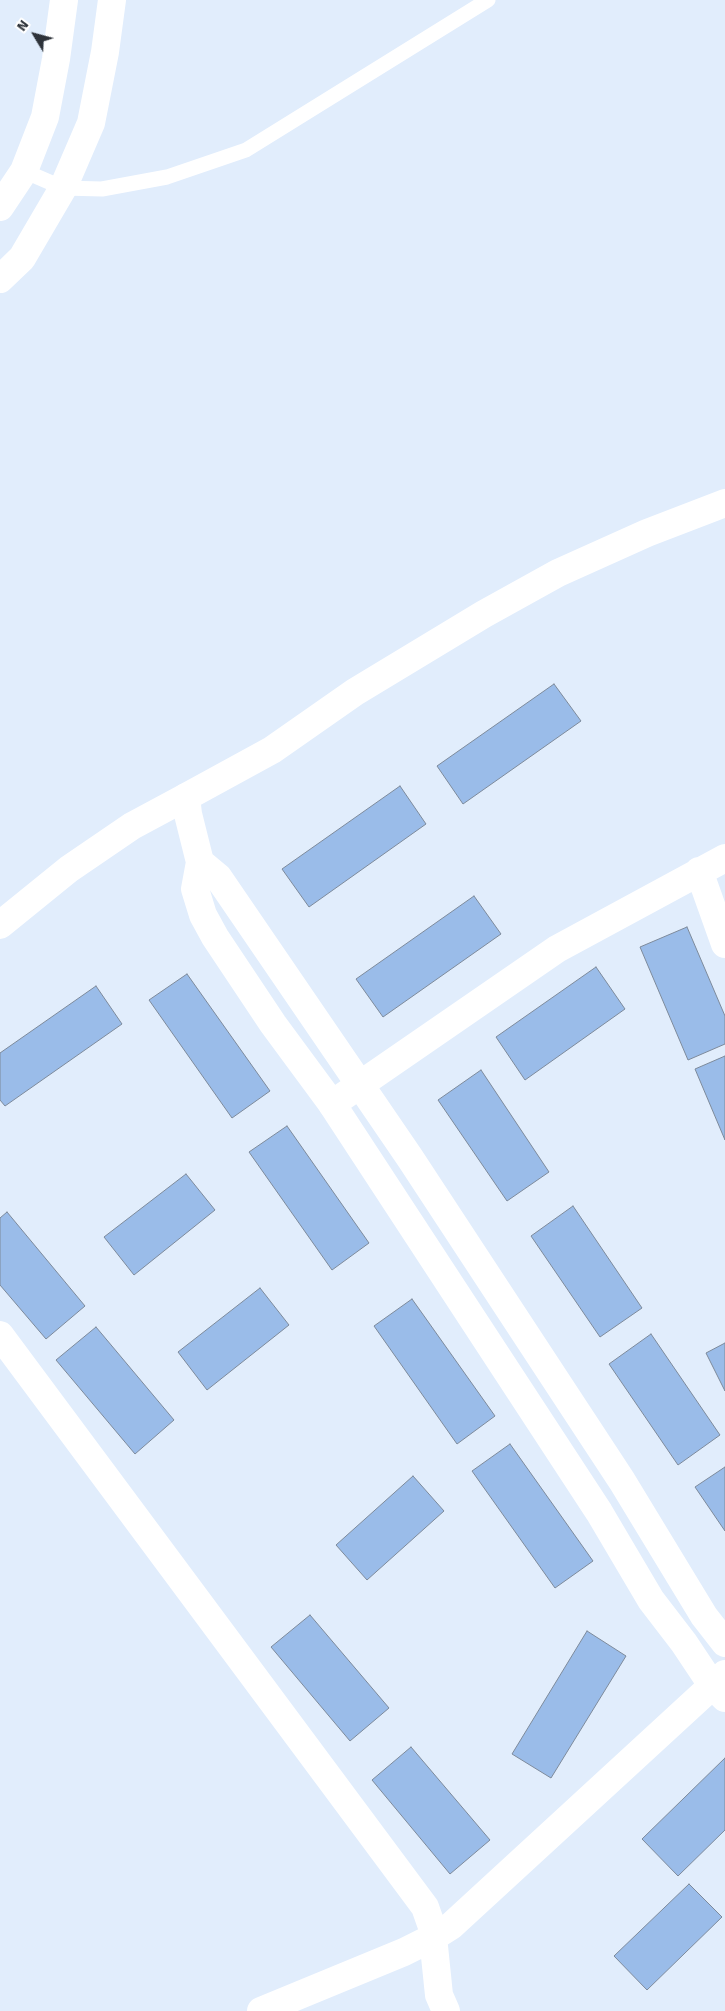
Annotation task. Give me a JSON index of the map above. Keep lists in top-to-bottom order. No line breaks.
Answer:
{"north":"top left"}
